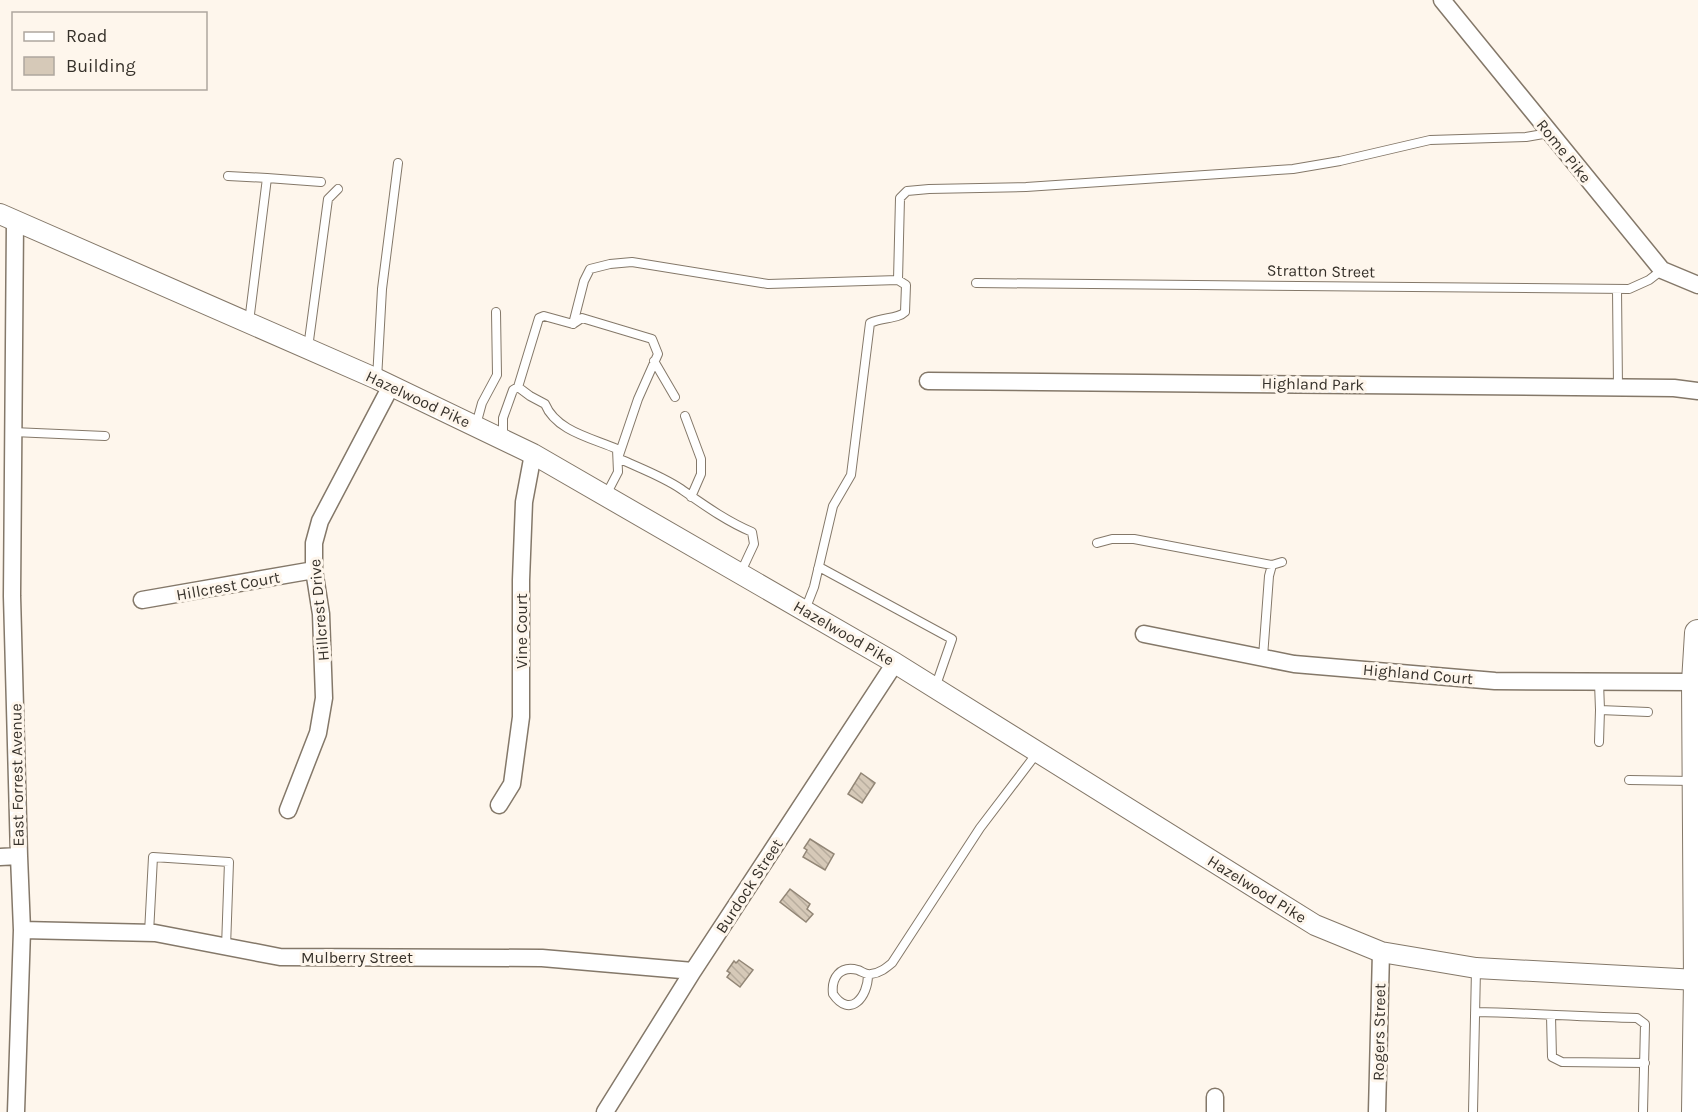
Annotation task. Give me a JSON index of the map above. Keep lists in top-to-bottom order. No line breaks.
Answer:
{"streets":{"street":["Rome Pike","Highland Park","Hazelwood Pike","Hillcrest Court","Hillcrest Drive","Vine Court","Highland Court","East Forrest Avenue","Burdock Street","Mulberry Street","Rogers Street"],"lane":["Stratton Street"]},"crossings":[["Rome Pike","Stratton Street"],["Hazelwood Pike","Hillcrest Drive"],["Hazelwood Pike","Vine Court"],["Hazelwood Pike","East Forrest Avenue"],["Hazelwood Pike","Burdock Street"],["Hazelwood Pike","Rogers Street"],["Hillcrest Court","Hillcrest Drive"],["East Forrest Avenue","Mulberry Street"],["Burdock Street","Mulberry Street"]],"legend":["Road","Building"]}
